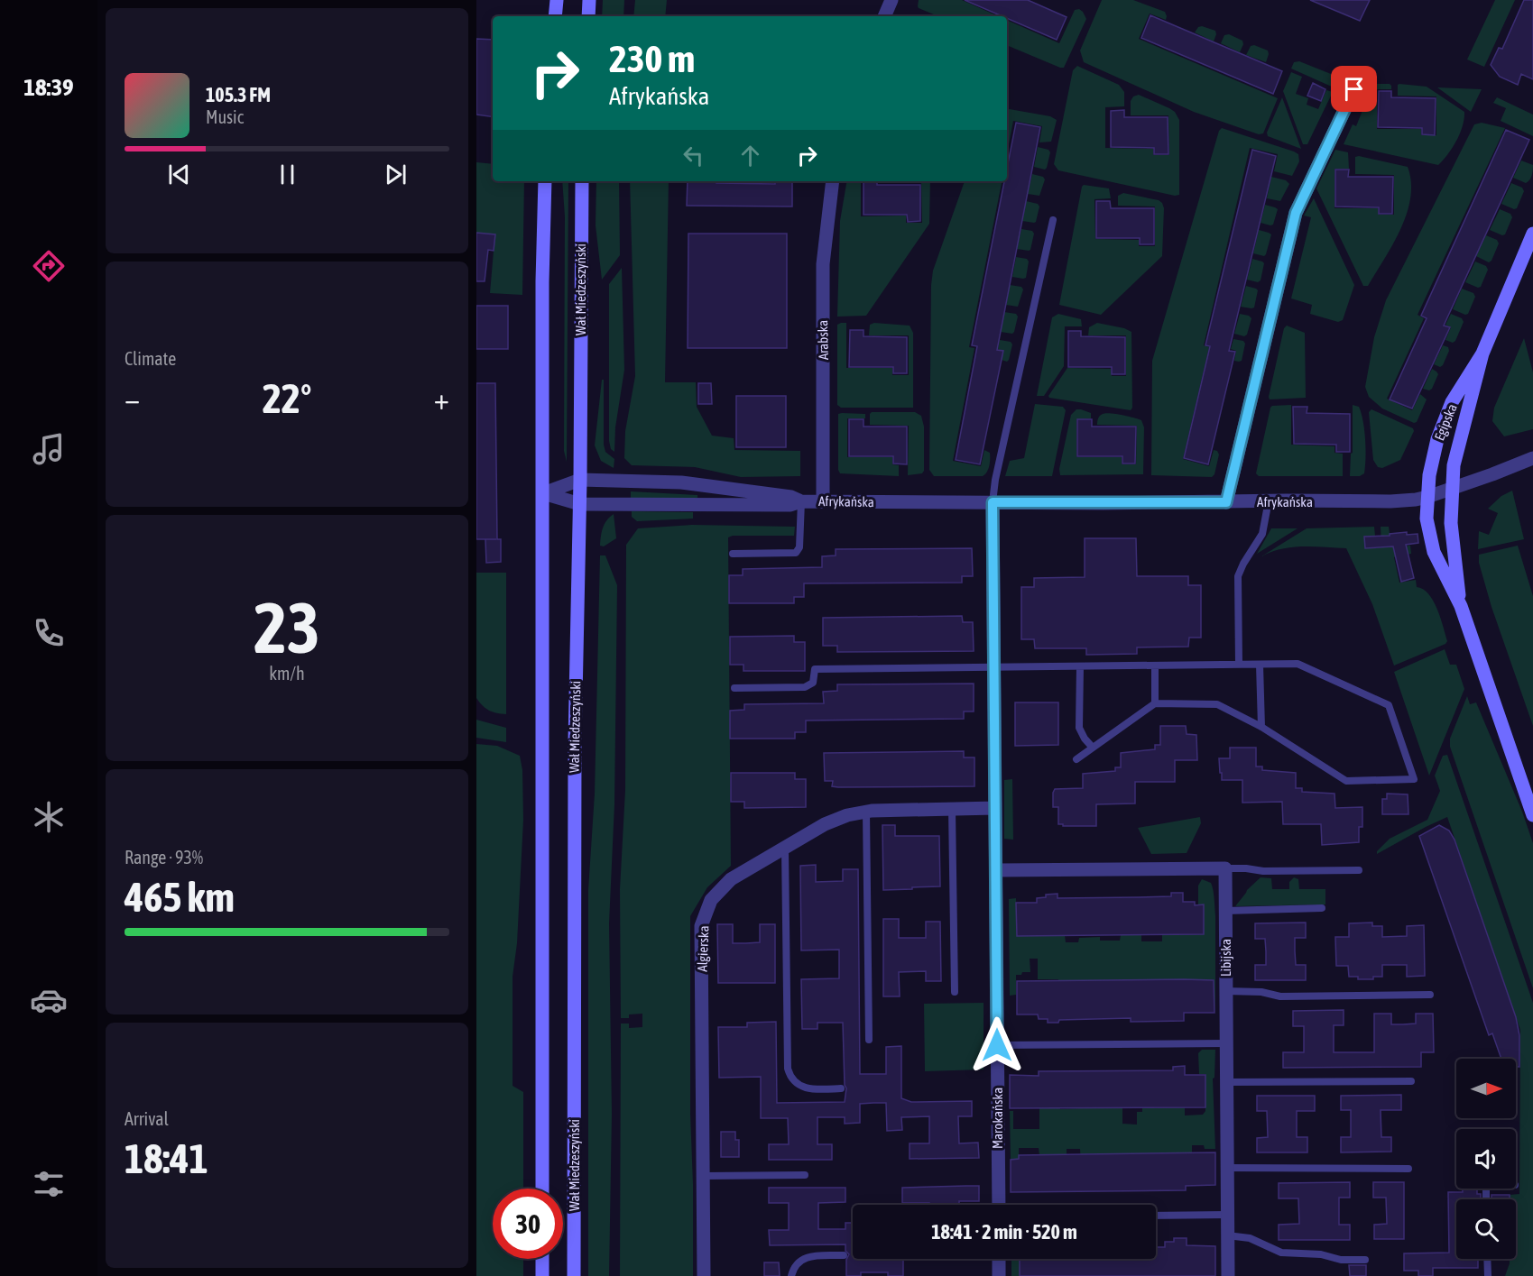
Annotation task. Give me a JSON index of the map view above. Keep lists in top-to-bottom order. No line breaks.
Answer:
{"streets":{"main road":["Wał Miedzeszyński","Egipska"],"street":["Arabska","Afrykańska","Algierska","Libijska","Marokańska"]},"crossings":[["Wał Miedzeszyński","Afrykańska"],["Arabska","Afrykańska"],["Egipska","Afrykańska"],["Afrykańska","Marokańska"],["Algierska","Marokańska"]],"north":"right","page":{"tabs":"18:39","turn":["230 m","Afrykańska"],"song":["105.3 FM","Music"],"tile":["Climate",["23","km/h"],["Range · 93%","465 km"],["Arrival","18:41"]],"heat":["−","22°","+"],"limit":"30","trip":"18:41 · 2 min · 520 m"}}
